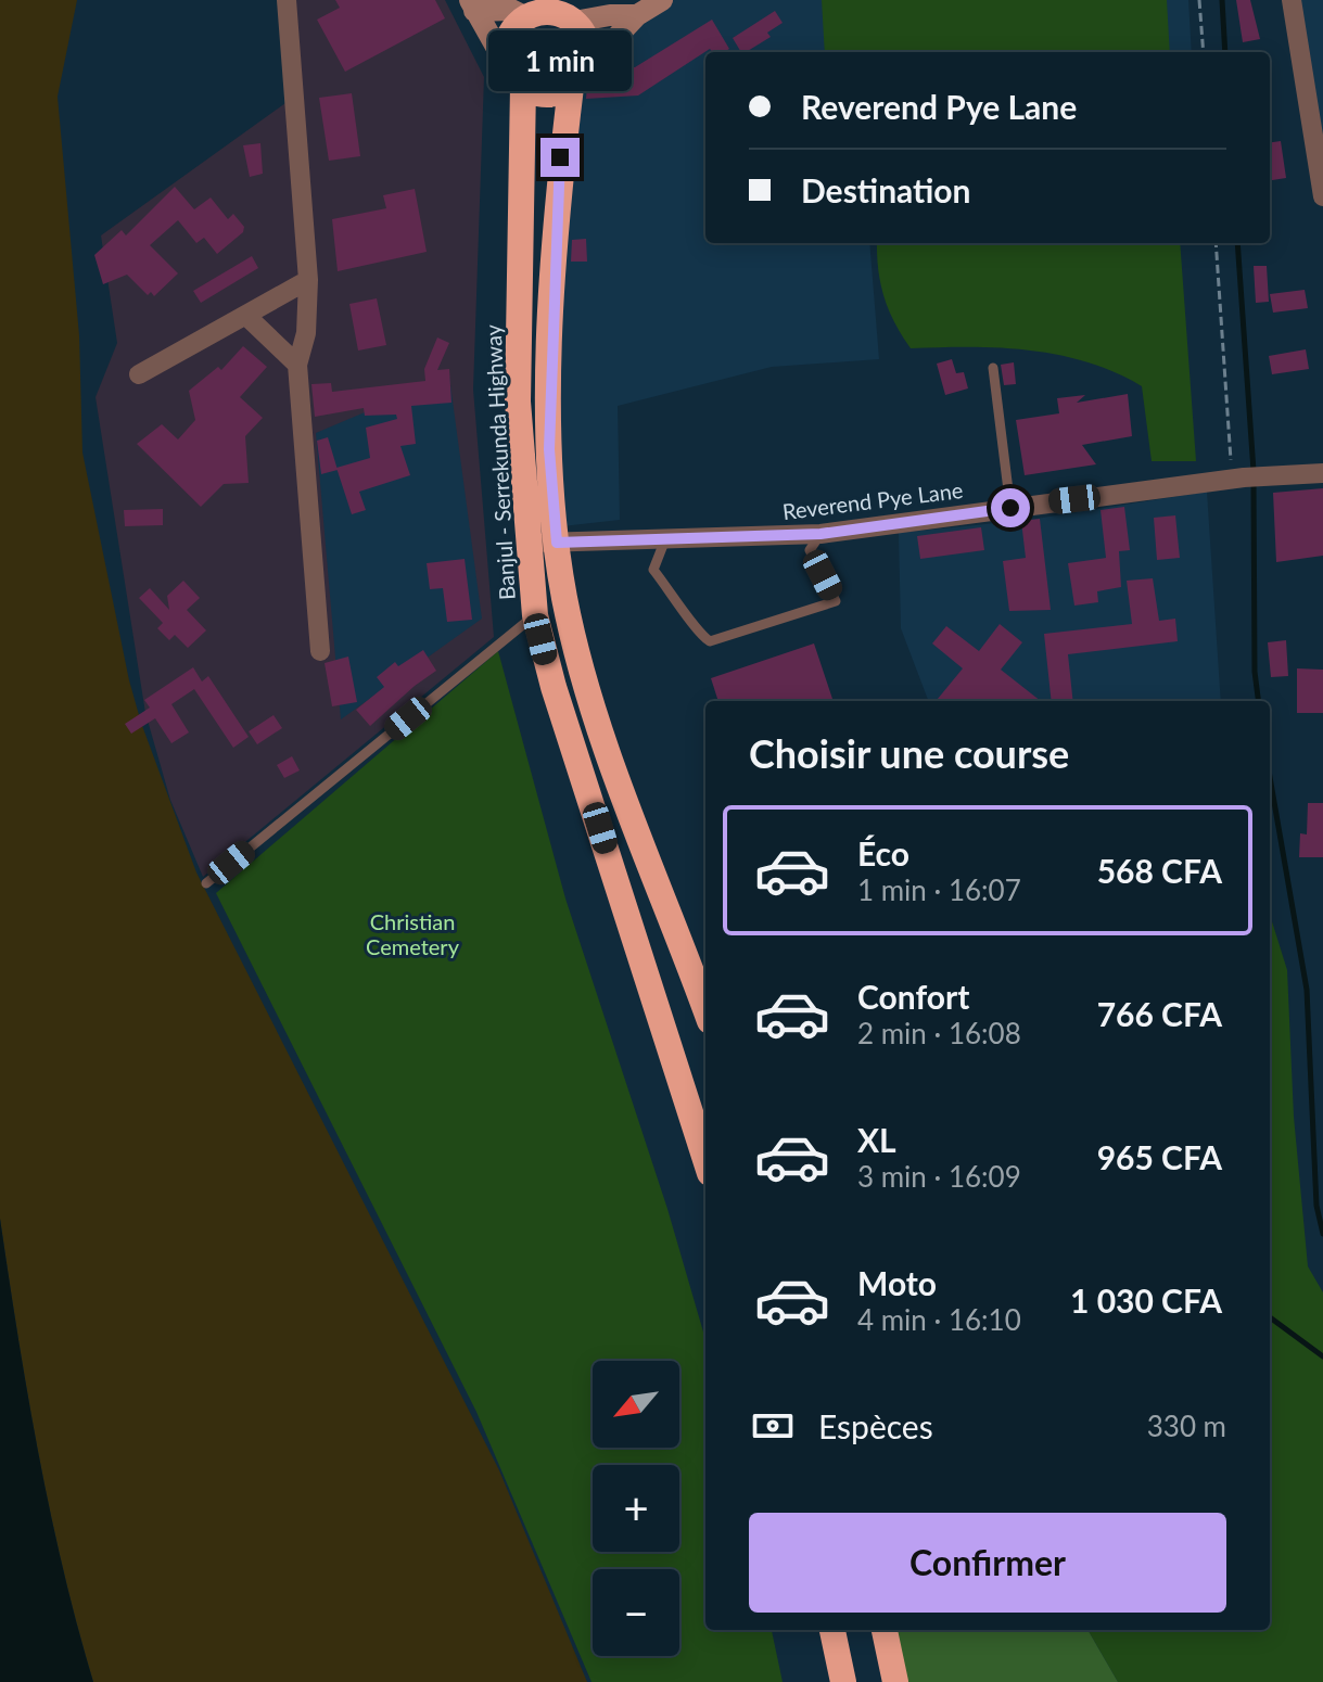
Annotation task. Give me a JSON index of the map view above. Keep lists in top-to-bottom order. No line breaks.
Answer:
{"streets":{"highway":["Banjul - Serrekunda Highway"],"street":["Reverend Pye Lane"]},"crossings":[["Banjul - Serrekunda Highway","Reverend Pye Lane"]],"parks":["Christian Cemetery"],"north":"bottom left","page":{"bubble":"1 min","banner":["Reverend Pye Lane","Destination"],"heading":"Choisir une course","list":[{"name":"Éco","note":"1 min · 16:07","value":"568 CFA"},{"name":"Confort","note":"2 min · 16:08","value":"766 CFA"},{"name":"XL","note":"3 min · 16:09","value":"965 CFA"},{"name":"Moto","note":"4 min · 16:10","value":"1 030 CFA"}],"map_buttons":["+","−"],"pay":["Espèces","330 m"],"buttons":"Confirmer"}}
